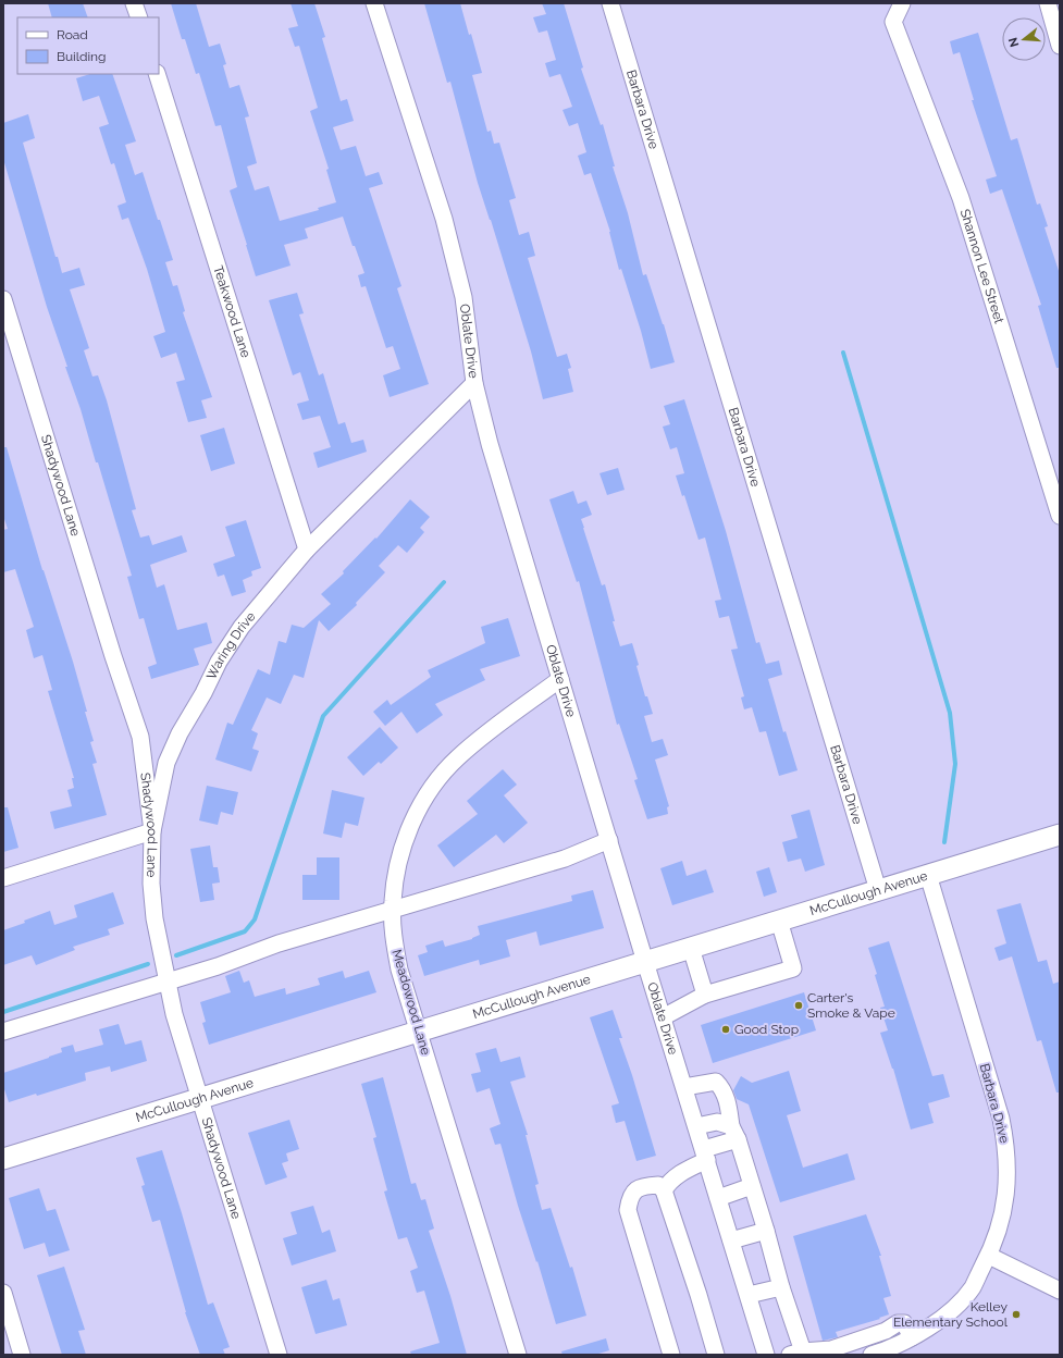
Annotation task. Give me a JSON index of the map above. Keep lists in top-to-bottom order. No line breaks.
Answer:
{"streets":{"main road":["McCullough Avenue"],"street":["Barbara Drive","Shannon Lee Street","Teakwood Lane","Oblate Drive","Shadywood Lane","Waring Drive","Meadowood Lane"]},"crossings":[["Barbara Drive","McCullough Avenue"],["Teakwood Lane","Waring Drive"],["Oblate Drive","Waring Drive"],["Oblate Drive","McCullough Avenue"],["Oblate Drive","Meadowood Lane"],["Shadywood Lane","Waring Drive"],["Shadywood Lane","McCullough Avenue"],["McCullough Avenue","Meadowood Lane"]],"places":["Carter's Smoke & Vape","Good Stop","Kelley Elementary School"],"legend":["Road","Building"],"north":"left"}
